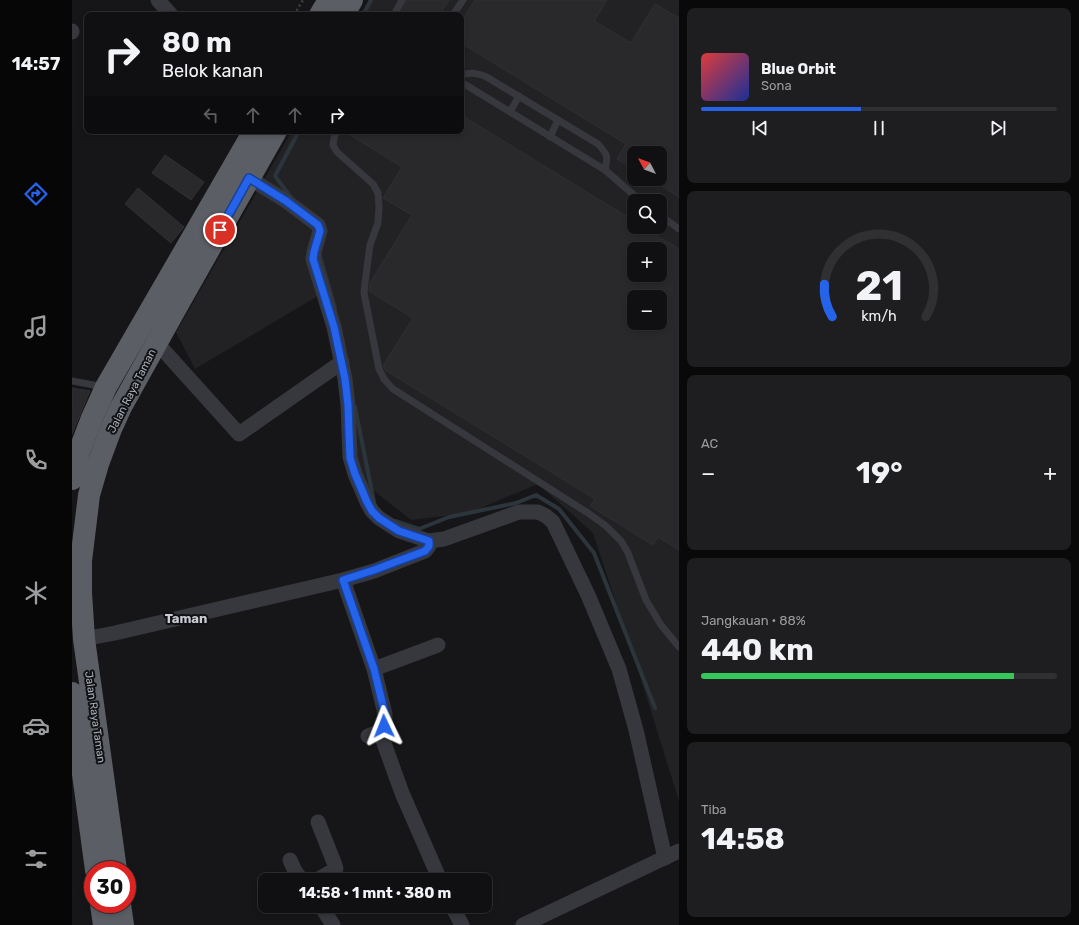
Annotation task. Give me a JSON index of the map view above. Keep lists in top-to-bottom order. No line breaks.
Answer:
{"streets":{"highway":["Jalan Raya Taman"]},"districts":["Taman"],"north":"top left","page":{"tabs":"14:57","turn":["80 m","Belok kanan"],"song":["Blue Orbit","Sona"],"map_buttons":["+","−"],"tile":["AC",["Jangkauan · 88%","440 km"],["Tiba","14:58"]],"heat":["−","19°","+"],"limit":"30","trip":"14:58 · 1 mnt · 380 m","gauge":["21","km/h"]}}
